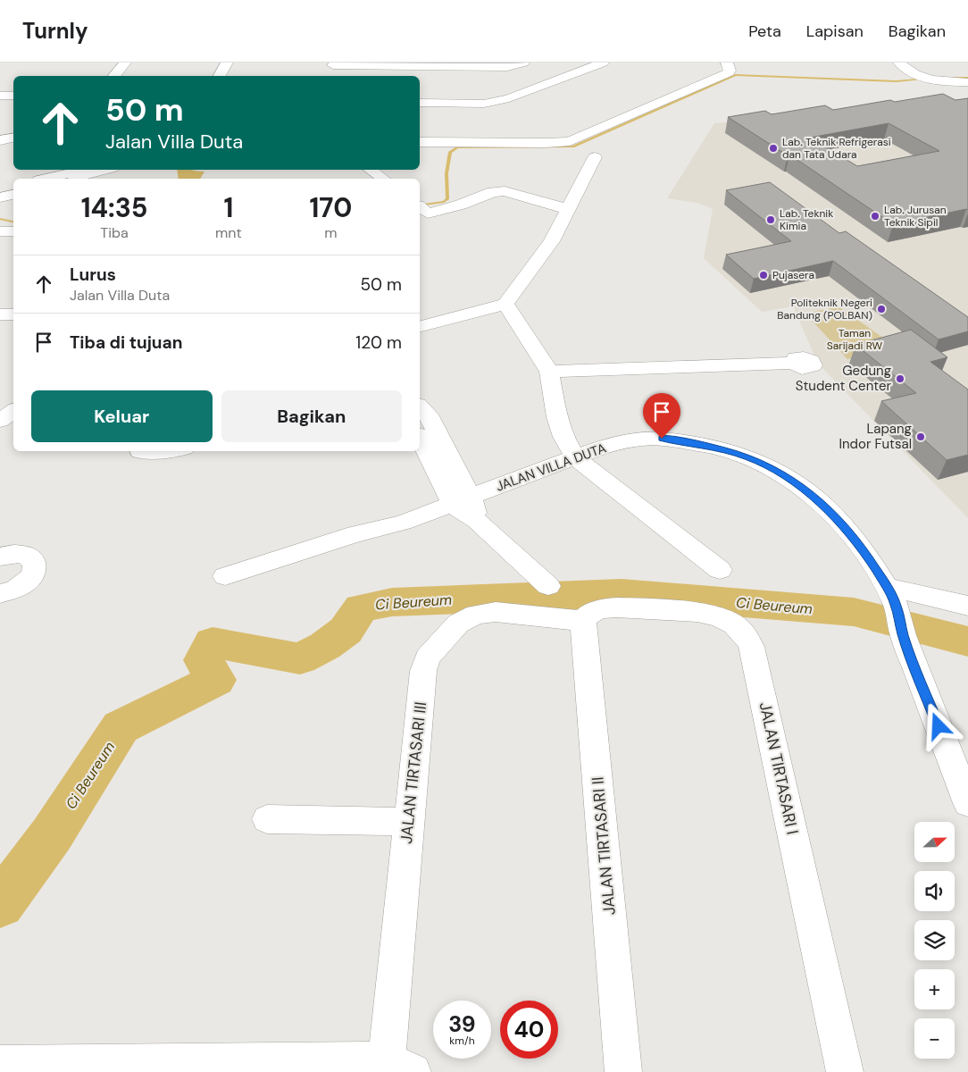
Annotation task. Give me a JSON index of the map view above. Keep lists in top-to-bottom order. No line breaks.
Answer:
{"streets":{"street":["JALAN VILLA DUTA","JALAN TIRTASARI I","JALAN TIRTASARI III","JALAN TIRTASARI II"]},"crossings":[["JALAN TIRTASARI I","JALAN TIRTASARI III"],["JALAN TIRTASARI I","JALAN TIRTASARI II"],["JALAN TIRTASARI III","JALAN TIRTASARI II"]],"water":["Ci Beureum"],"parks":["Taman Sarijadi RW"],"places":["Lab. Teknik Refrigerasi dan Tata Udara","Lab. Jurusan Teknik Sipil","Lab. Teknik Kimia","Pujasera","Politeknik Negeri Bandung (POLBAN)","Gedung Student Center","Lapang Indor Futsal"],"north":"right","page":{"header":"Turnly","nav":["Peta","Lapisan","Bagikan"],"turn":["50 m","Jalan Villa Duta"],"eta":["14:35","Tiba","1","mnt","170","m"],"list":[{"name":"Lurus","note":"Jalan Villa Duta","value":"50 m"},{"name":"Tiba di tujuan","value":"120 m"}],"buttons":["Keluar","Bagikan"],"map_buttons":["+","−"],"speed":"39 km/h","limit":"40"}}
